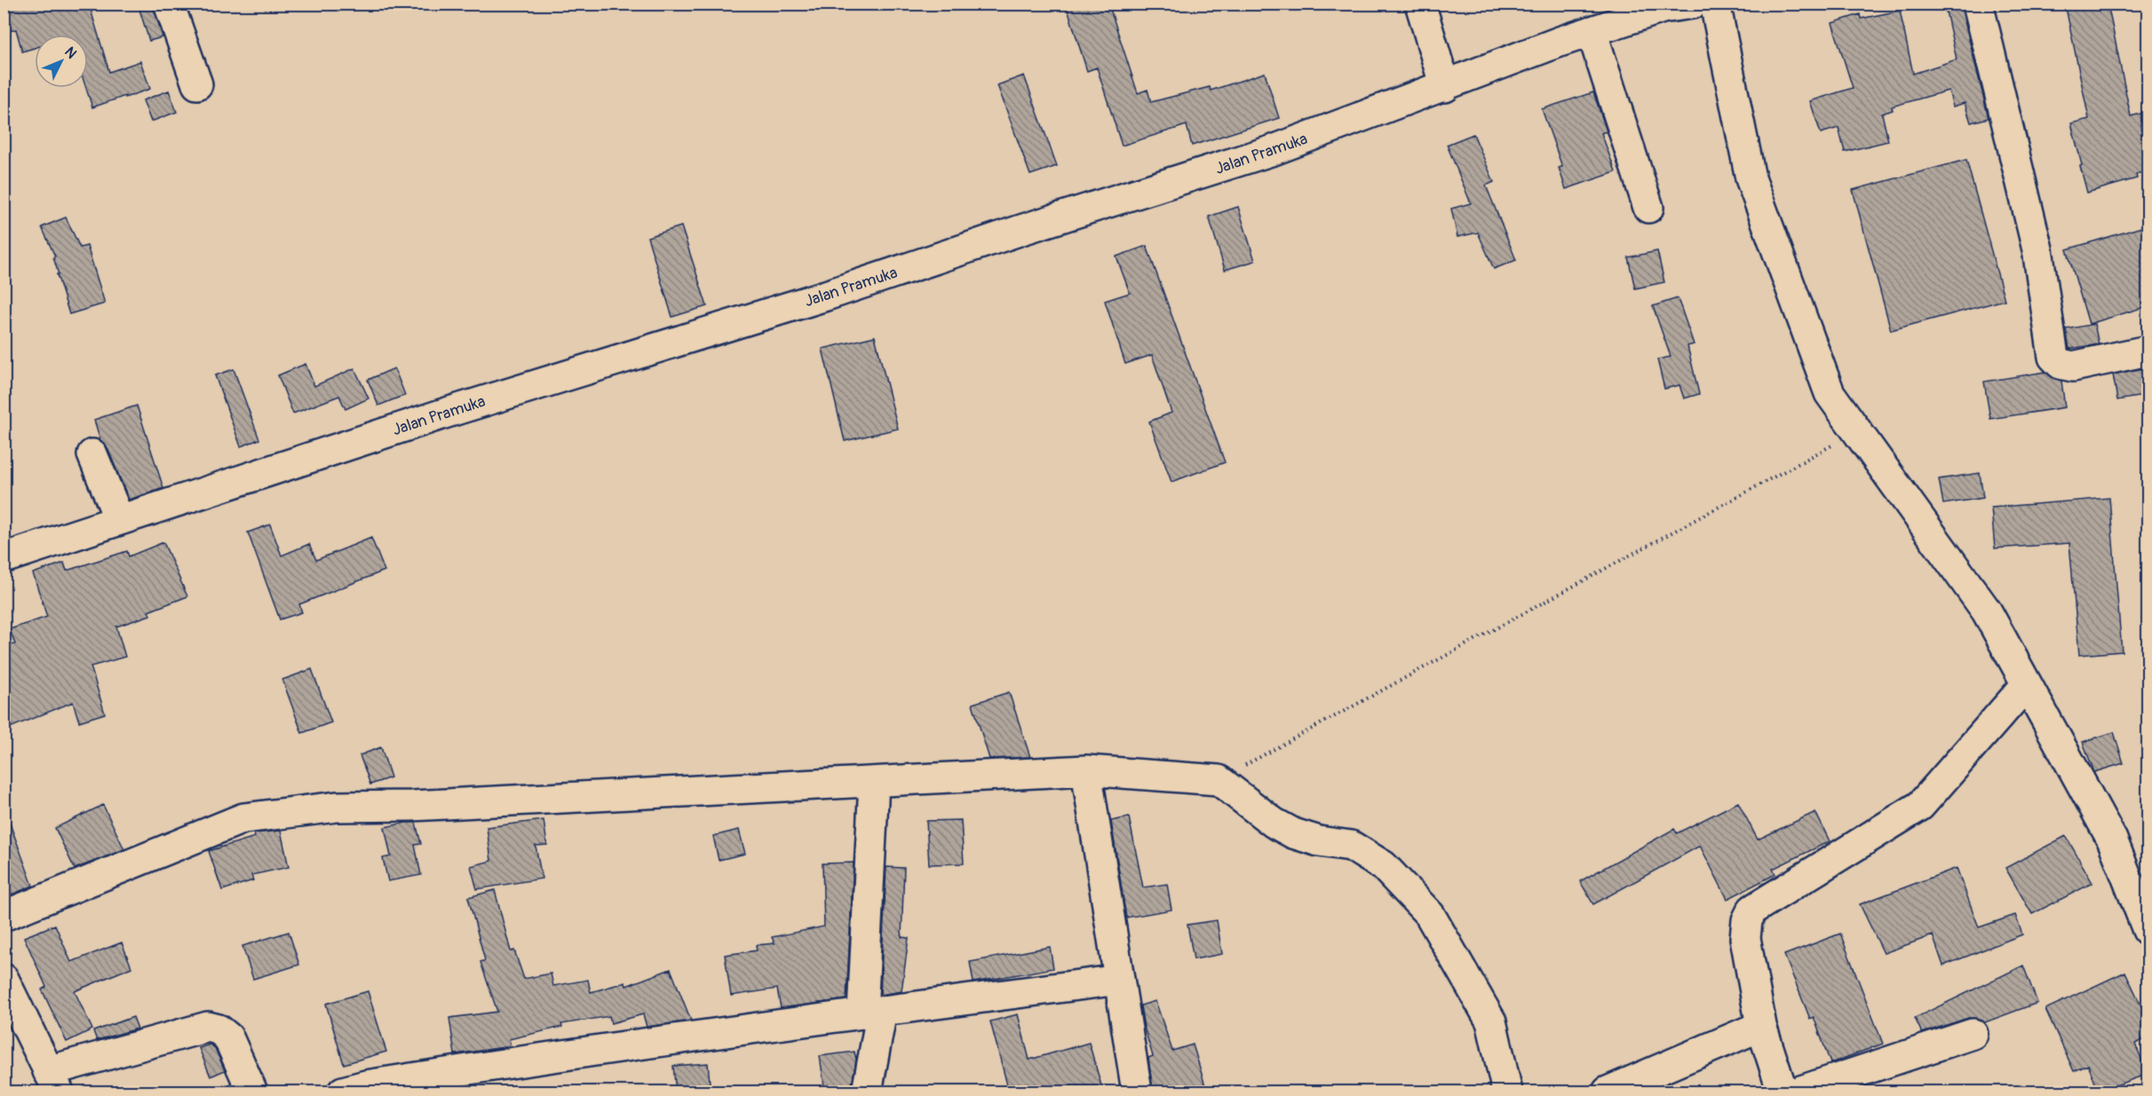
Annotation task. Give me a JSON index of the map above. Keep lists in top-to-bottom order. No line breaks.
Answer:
{"streets":{"street":["Jalan Pramuka"]},"north":"top right"}
